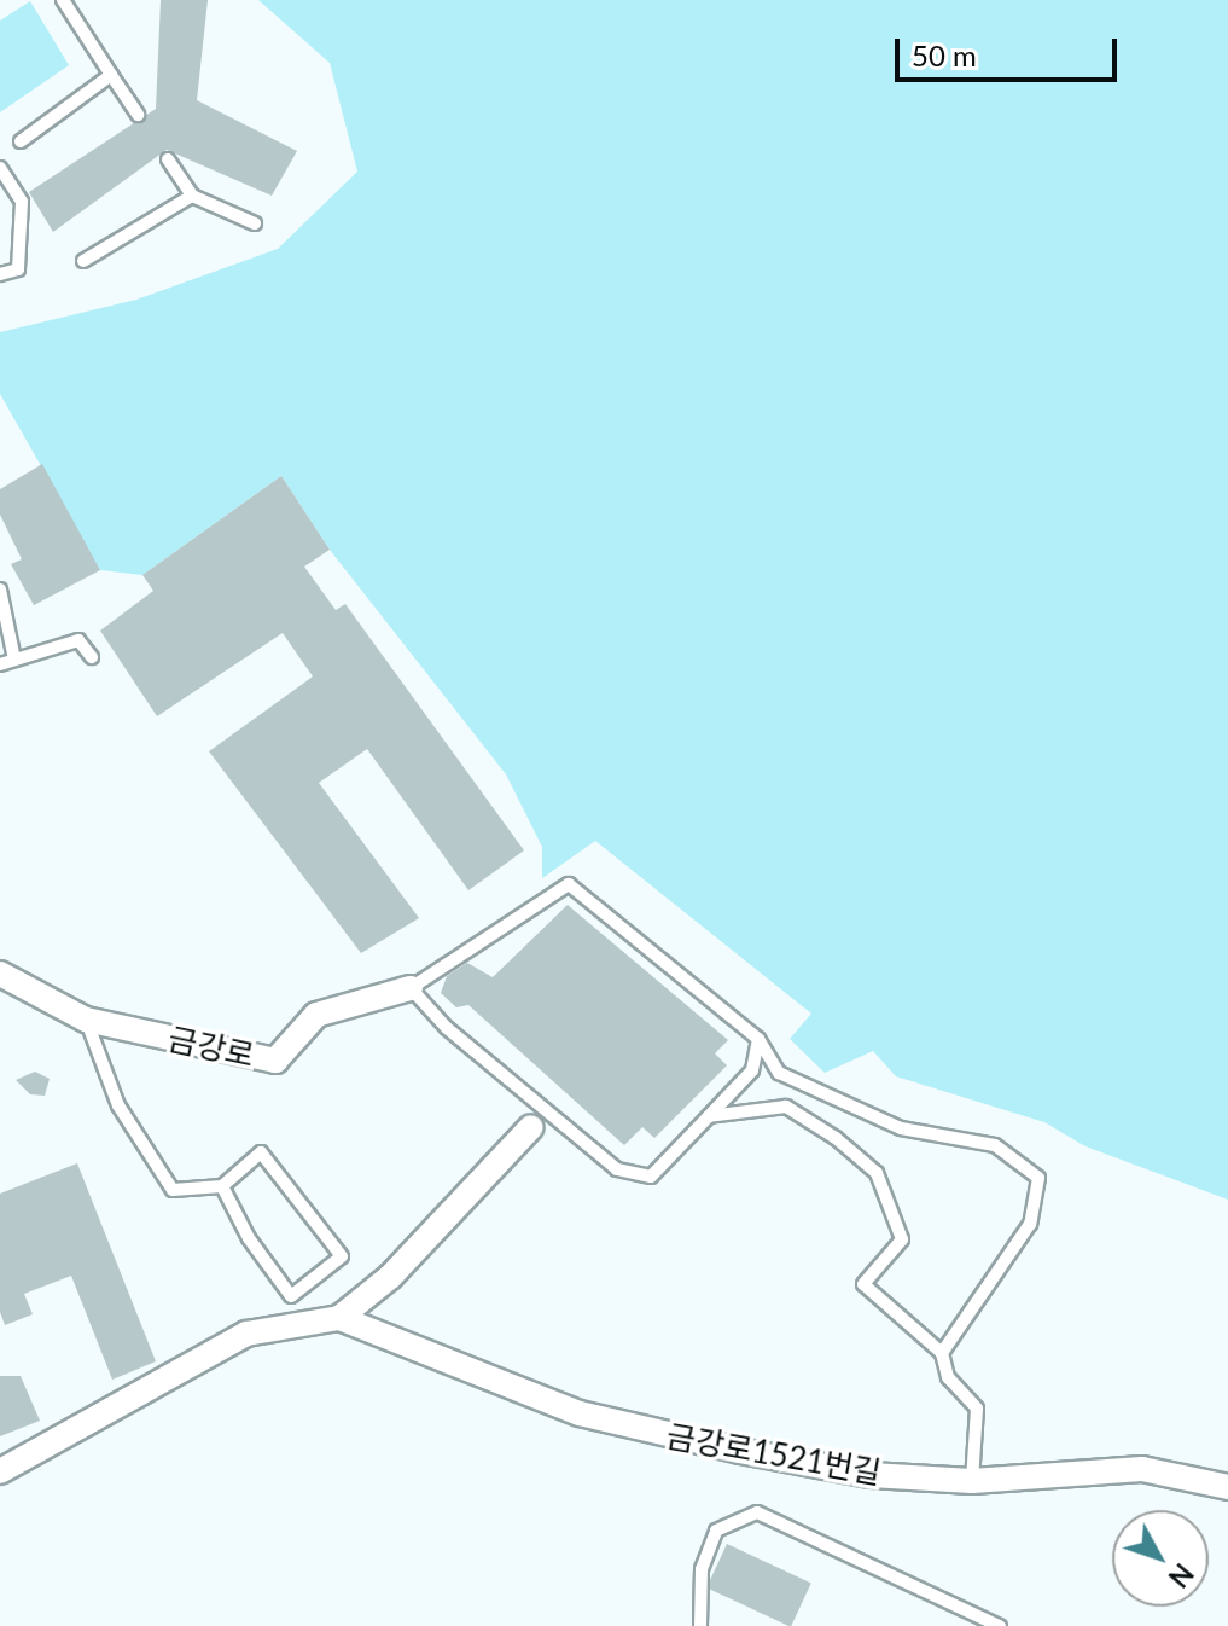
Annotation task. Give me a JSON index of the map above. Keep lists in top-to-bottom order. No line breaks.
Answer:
{"streets":{"street":["금강로","금강로1521번길"]},"scale_bar":"50 m","north":"bottom right"}
